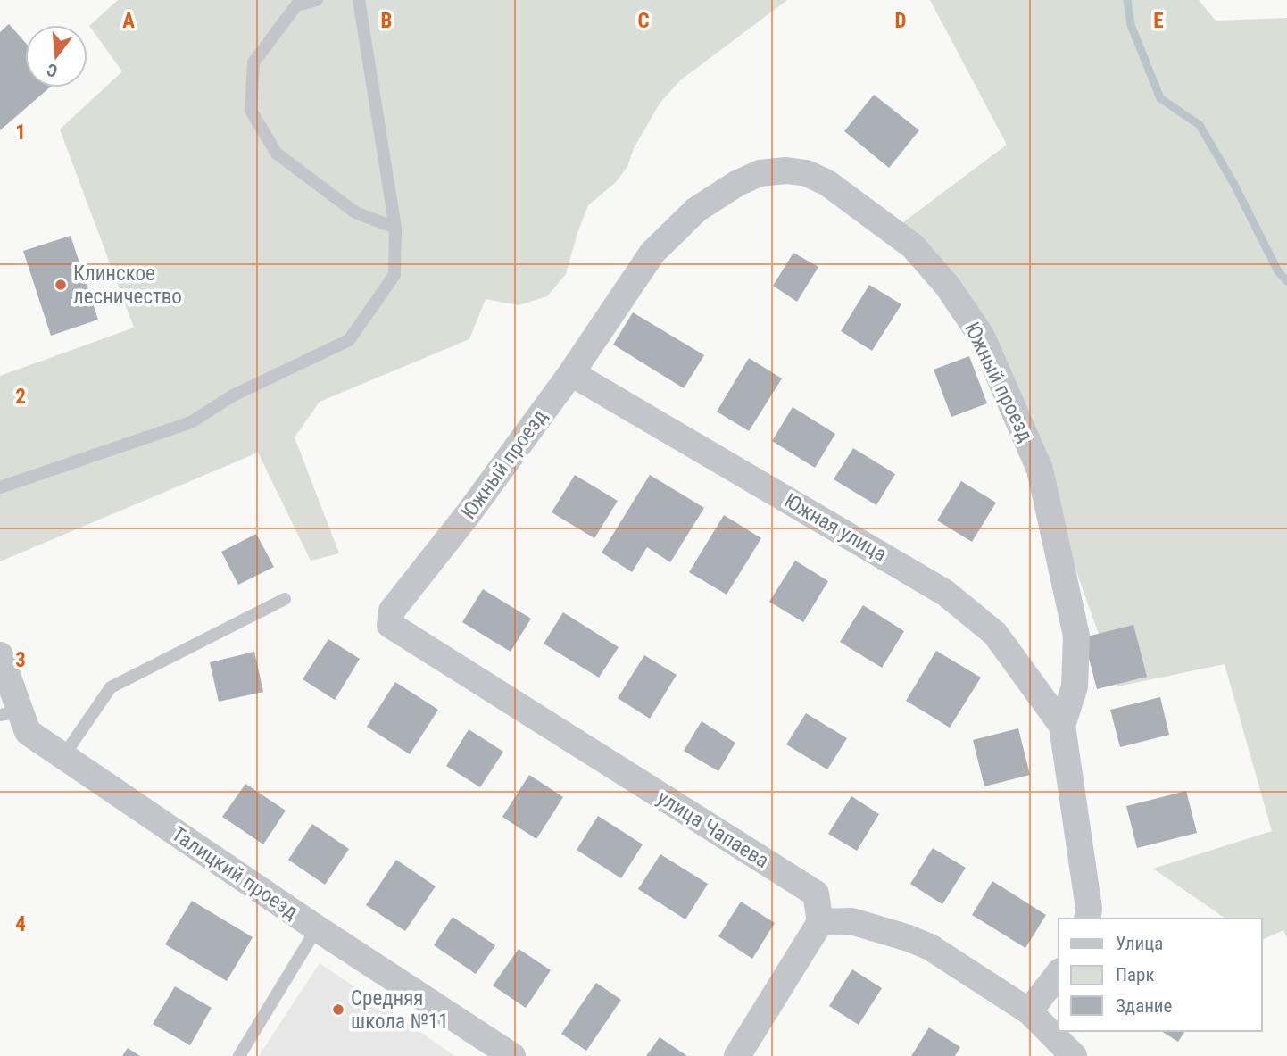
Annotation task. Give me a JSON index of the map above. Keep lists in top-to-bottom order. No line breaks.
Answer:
{"streets":{"street":["Южный проезд","Южная улица","улица Чапаева","Талицкий проезд"]},"crossings":[["Южный проезд","Южная улица"],["Южный проезд","улица Чапаева"]],"places":["Клинское лесничество","Средняя школа №11"],"legend":["Улица","Парк","Здание"],"north":"bottom","grid":{"columns":["A","B","C","D","E"],"rows":["1","2","3","4"]}}
